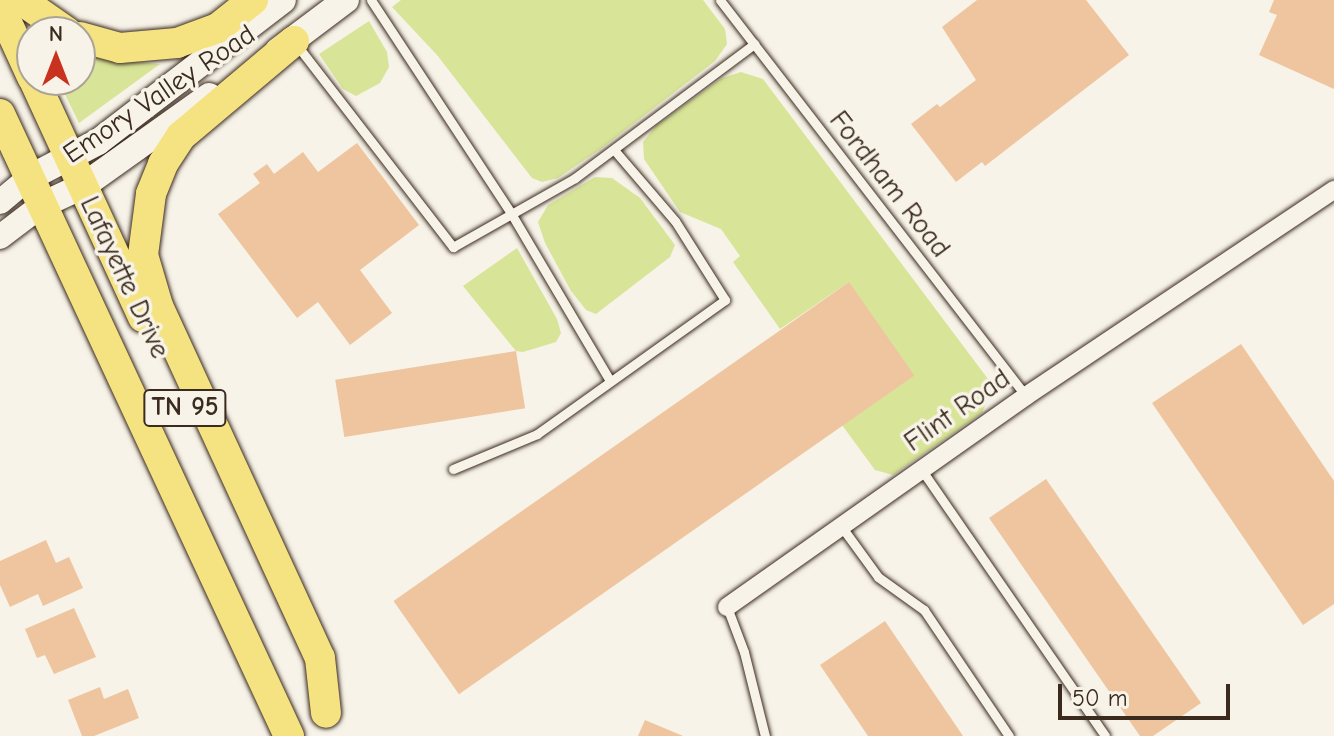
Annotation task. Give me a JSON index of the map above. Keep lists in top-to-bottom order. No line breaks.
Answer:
{"streets":{"main road":["Emory Valley Road","Lafayette Drive","TN 95"],"street":["Flint Road"],"lane":["Fordham Road"]},"crossings":[["Emory Valley Road","Lafayette Drive"],["Fordham Road","Flint Road"]],"scale_bar":"50 m","north":"top"}
